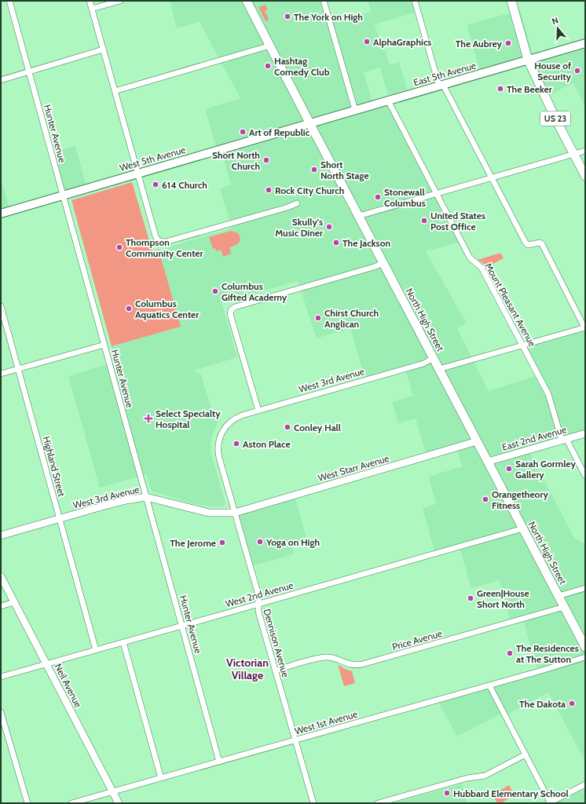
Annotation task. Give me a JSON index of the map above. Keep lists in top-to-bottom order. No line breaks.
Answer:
{"streets":{"main road":["East 5th Avenue","US 23","West 5th Avenue","North High Street"],"street":["Hunter Avenue","Mount Pleasant Avenue","West 3rd Avenue","East 2nd Avenue","Highland Street","West Starr Avenue","West 2nd Avenue","Price Avenue","Dennison Avenue","Neil Avenue","West 1st Avenue"]},"crossings":[["East 5th Avenue","US 23"],["East 5th Avenue","West 5th Avenue"],["East 5th Avenue","Mount Pleasant Avenue"],["East 5th Avenue","North High Street"],["Hunter Avenue","West 5th Avenue"],["Hunter Avenue","West 3rd Avenue"],["Hunter Avenue","West 2nd Avenue"],["Hunter Avenue","West 1st Avenue"],["West 5th Avenue","North High Street"],["Mount Pleasant Avenue","East 2nd Avenue"],["North High Street","West 3rd Avenue"],["North High Street","East 2nd Avenue"],["North High Street","West Starr Avenue"],["North High Street","West 2nd Avenue"],["North High Street","Price Avenue"],["West 3rd Avenue","Highland Street"],["West 3rd Avenue","West Starr Avenue"],["West 3rd Avenue","Dennison Avenue"],["Highland Street","West 2nd Avenue"],["West Starr Avenue","Dennison Avenue"],["West 2nd Avenue","Dennison Avenue"],["West 2nd Avenue","Neil Avenue"],["Price Avenue","Dennison Avenue"],["Dennison Avenue","West 1st Avenue"],["Neil Avenue","West 1st Avenue"]],"districts":["Victorian Village"],"places":{"other":["The York on High","AlphaGraphics","The Aubrey","Hashtag Comedy Club","House of Security","The Beeker","Art of Republic","Short North Church","Short North Stage","614 Church","Rock City Church","Stonewall Columbus","United States Post Office","Skully's Music Diner","The Jackson","Thompson Community Center","Columbus Gifted Academy","Columbus Aquatics Center","Chirst Church Anglican","Conley Hall","Aston Place","Sarah Gormley Gallery","Orangetheory Fitness","Yoga on High","The Jerome","Green|House Short North","The Residences at The Sutton","The Dakota","Hubbard Elementary School"],"health":["Select Specialty Hospital"]},"north":"top"}
